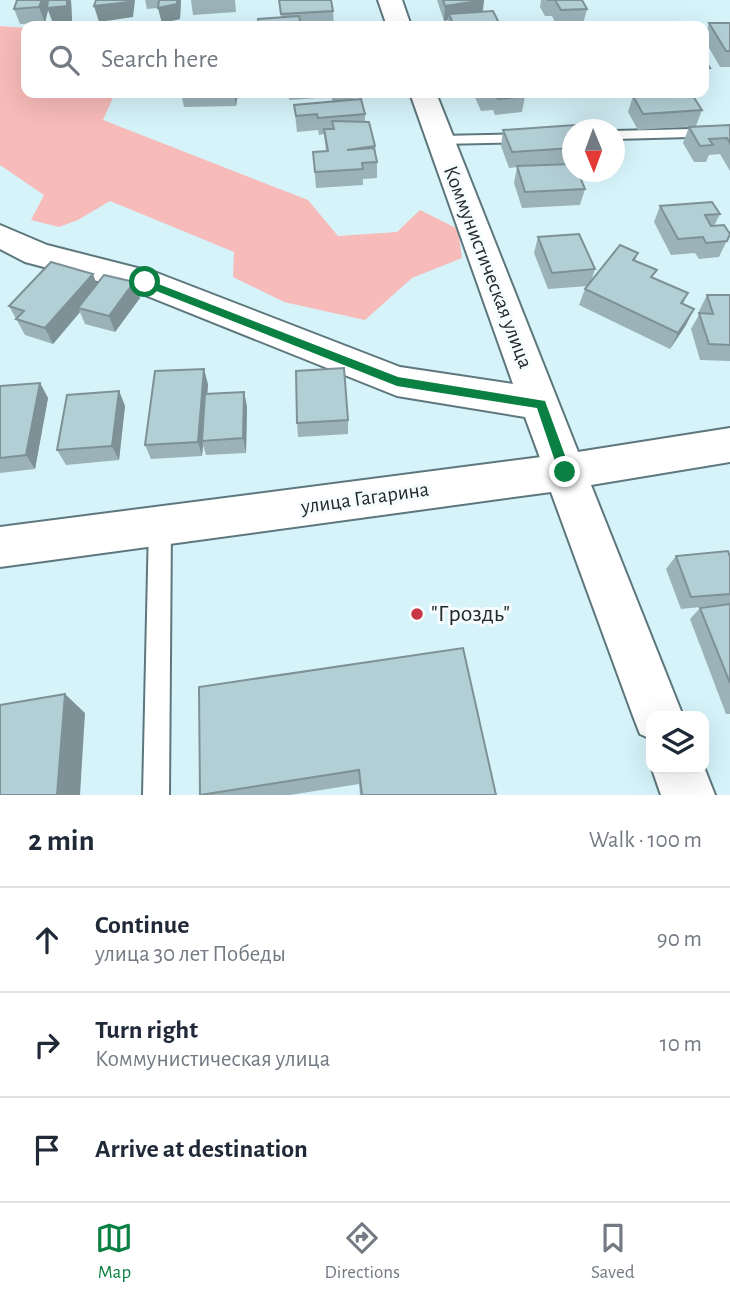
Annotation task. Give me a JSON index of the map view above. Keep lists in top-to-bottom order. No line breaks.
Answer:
{"streets":{"street":["Коммунистическая улица","улица Гагарина"]},"crossings":[["Коммунистическая улица","улица Гагарина"]],"places":["\"Гроздь\""],"north":"bottom","page":{"search":"Search here","heading":["2 min","Walk · 100 m"],"list":[["Continue","улица 30 лет Победы","90 m"],["Turn right","Коммунистическая улица","10 m"],"Arrive at destination"],"nav":["Map","Directions","Saved"]}}
